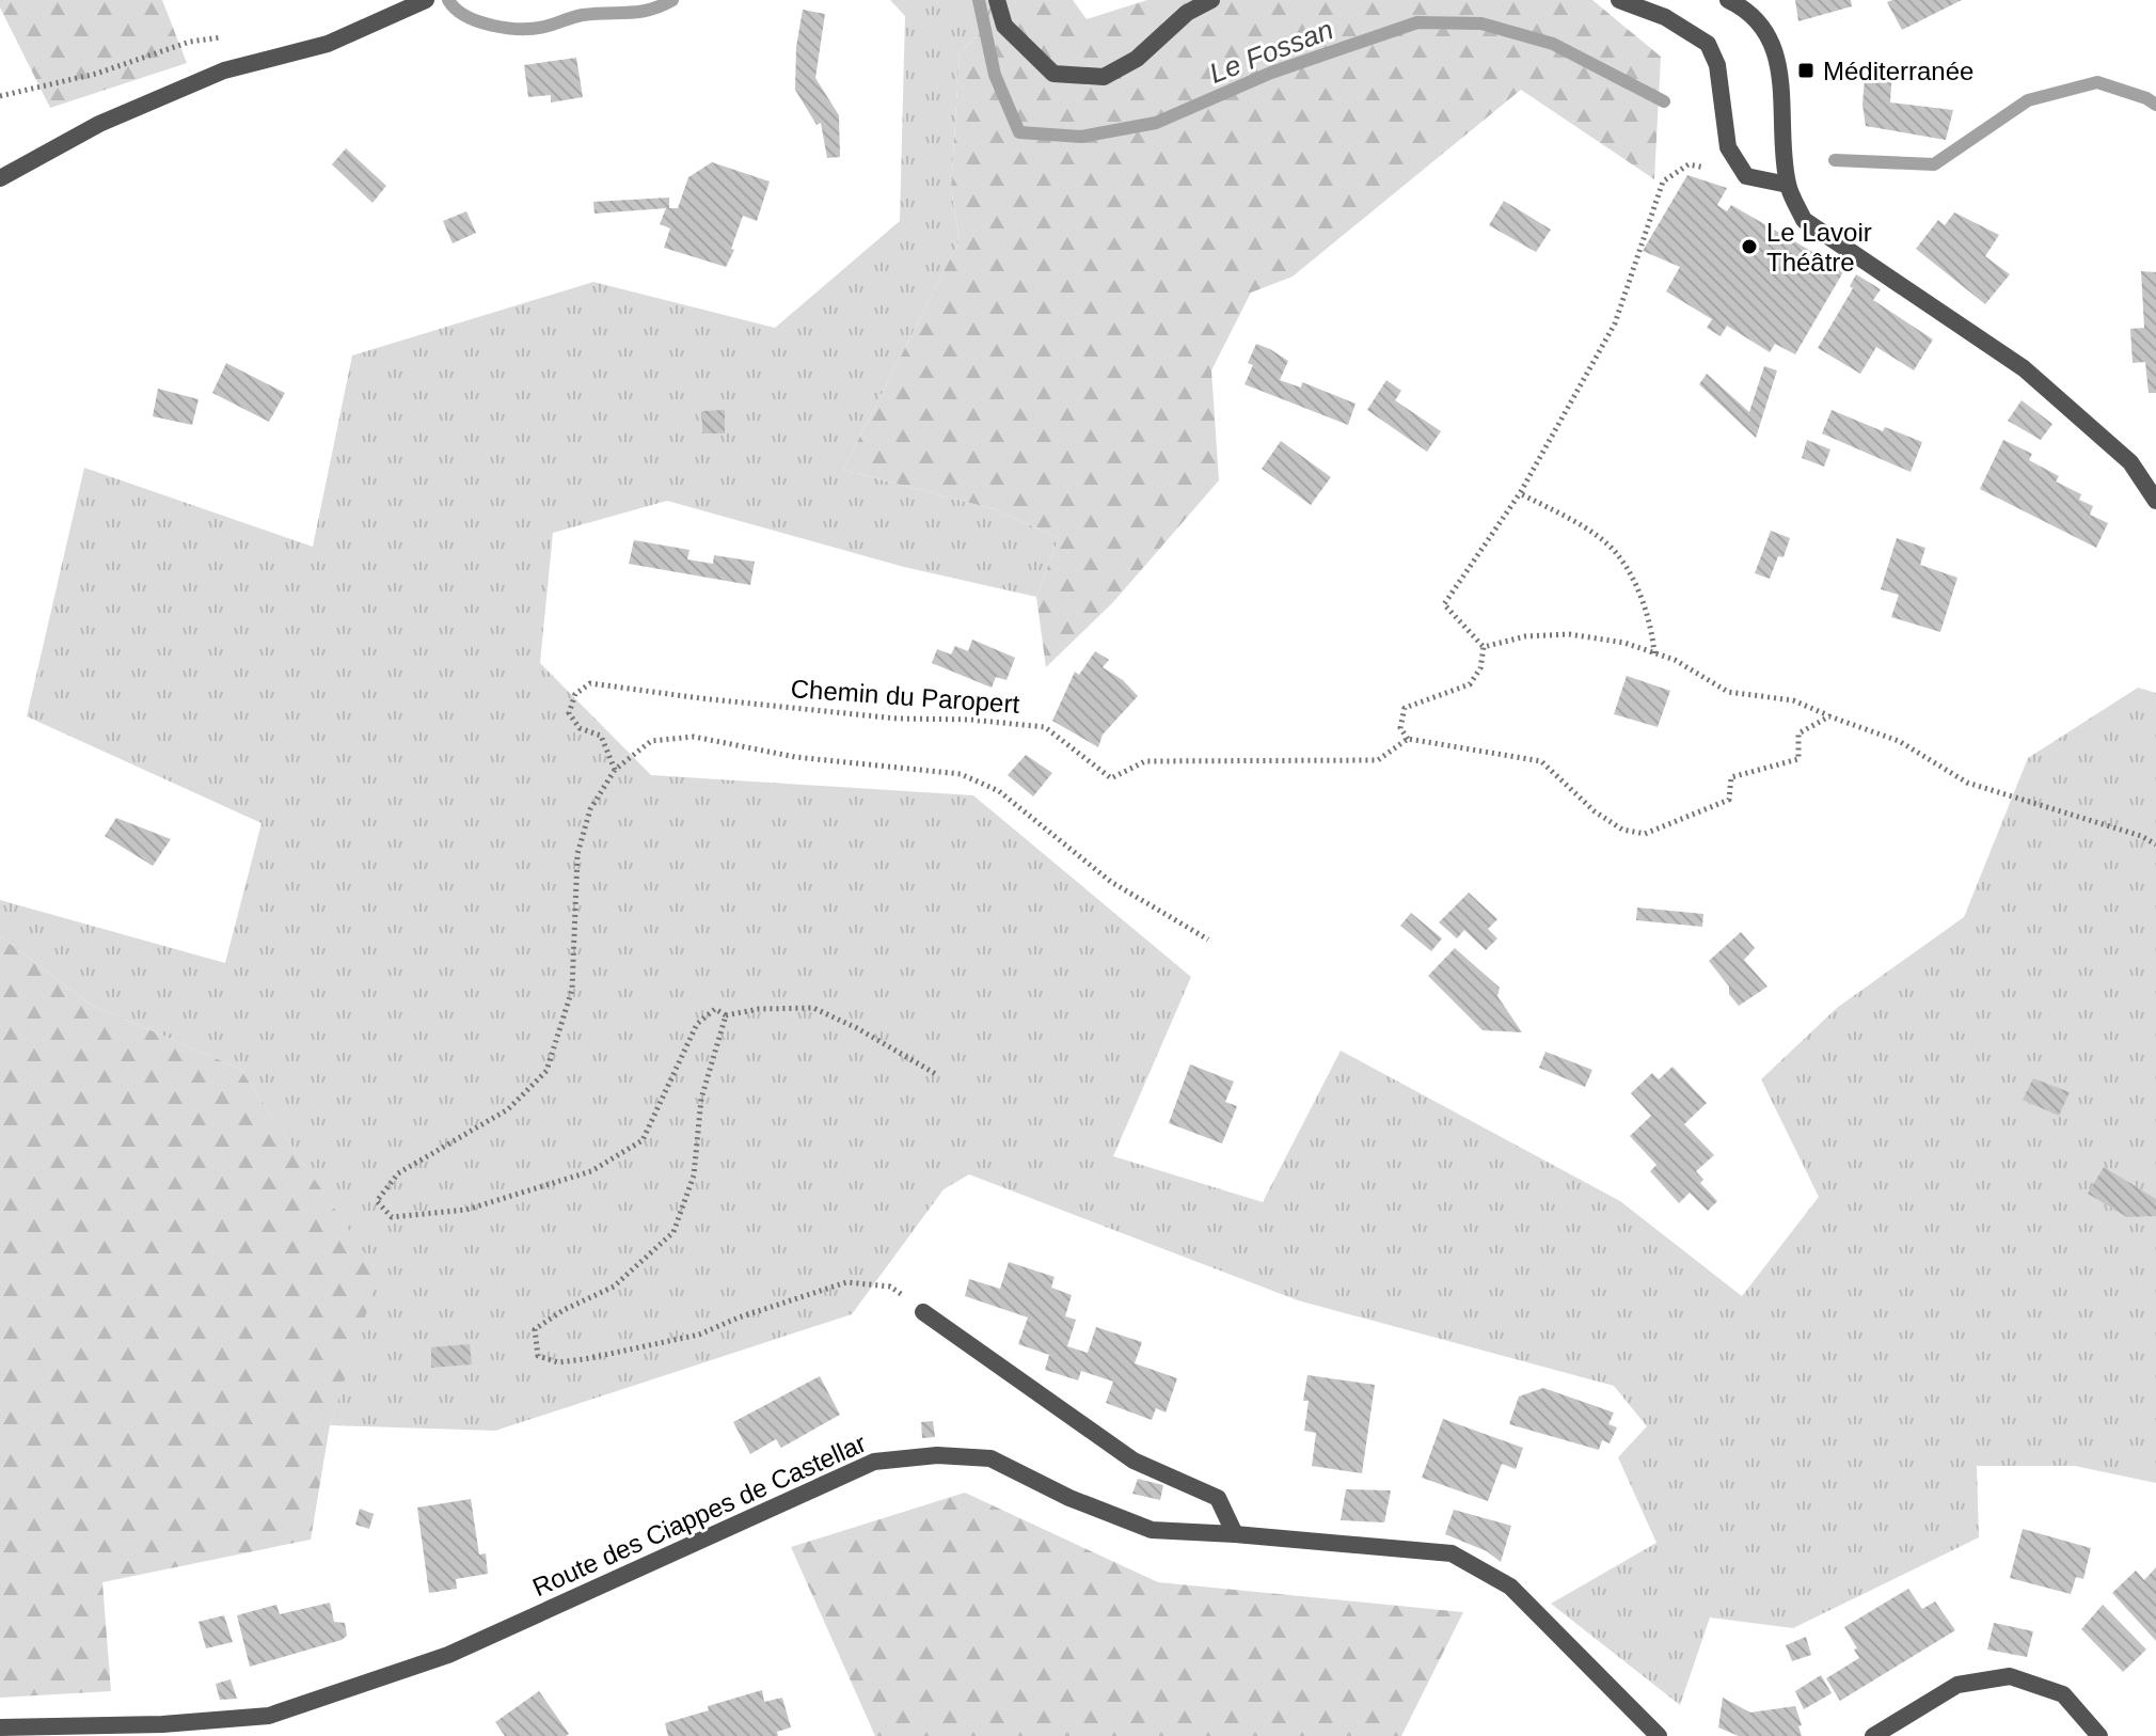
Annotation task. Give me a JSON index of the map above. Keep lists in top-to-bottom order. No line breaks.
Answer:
{"streets":{"street":["Route des Ciappes de Castellar"],"path":["Chemin du Paropert"]},"water":["Le Fossan"],"places":{"transit":["Méditerranée"],"other":["Le Lavoir Théâtre"]}}
